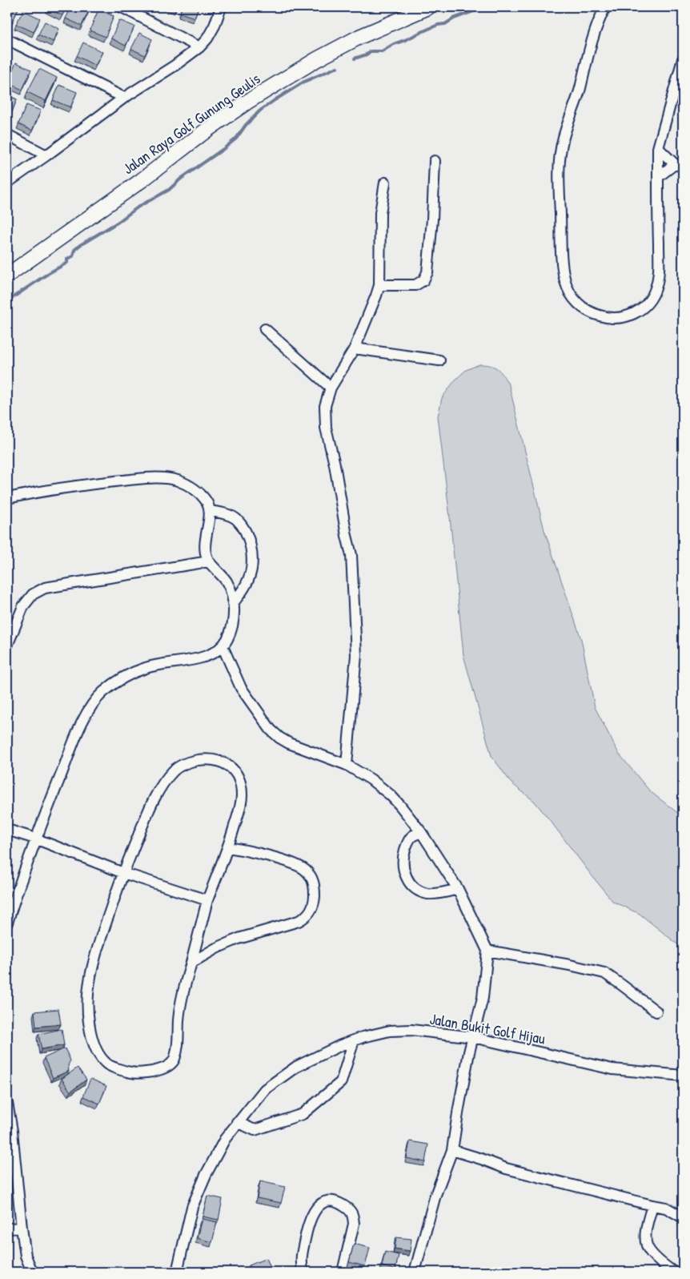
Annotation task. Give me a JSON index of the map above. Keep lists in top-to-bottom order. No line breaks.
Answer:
{"streets":{"main road":["Jalan Raya Golf Gunung Geulis"],"street":["Jalan Bukit Golf Hijau"]}}
